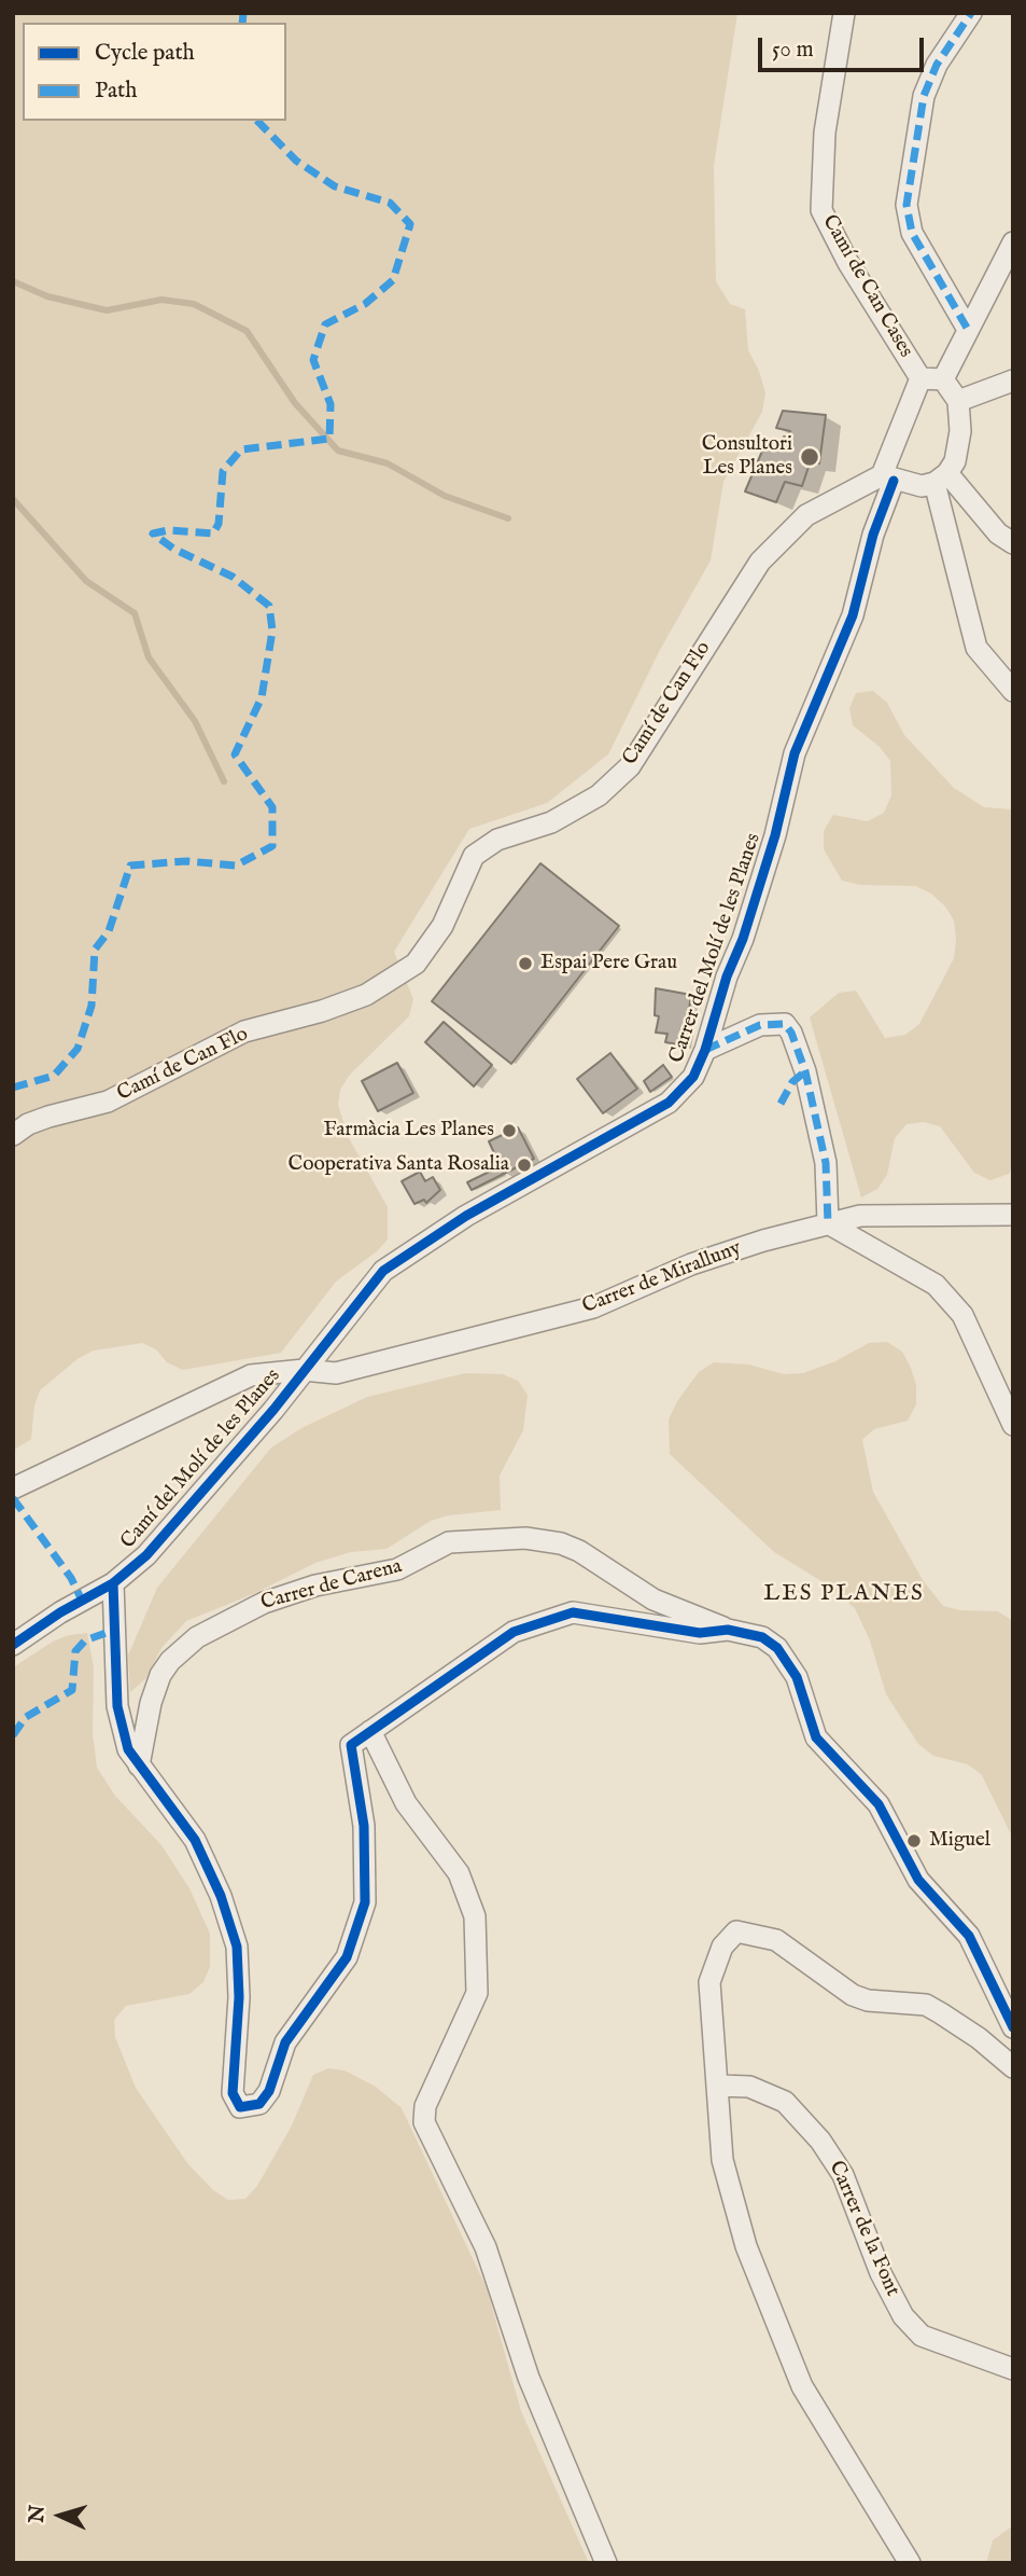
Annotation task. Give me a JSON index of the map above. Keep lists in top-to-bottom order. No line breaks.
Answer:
{"streets":{"street":["Camí de Can Cases","Camí de Can Flo","Carrer del Molí de les Planes","Carrer de Miralluny","Camí del Molí de les Planes","Carrer de Carena","Carrer de la Font"]},"crossings":[["Camí de Can Cases","Carrer del Molí de les Planes"],["Camí de Can Flo","Carrer del Molí de les Planes"],["Carrer del Molí de les Planes","Carrer de Miralluny"],["Carrer del Molí de les Planes","Camí del Molí de les Planes"],["Carrer de Miralluny","Camí del Molí de les Planes"]],"districts":["LES PLANES"],"places":["Consultori Les Planes","Espai Pere Grau","Farmàcia Les Planes","Cooperativa Santa Rosalia","Miguel"],"legend":["Cycle path","Path"],"scale_bar":"50 m","north":"left"}
